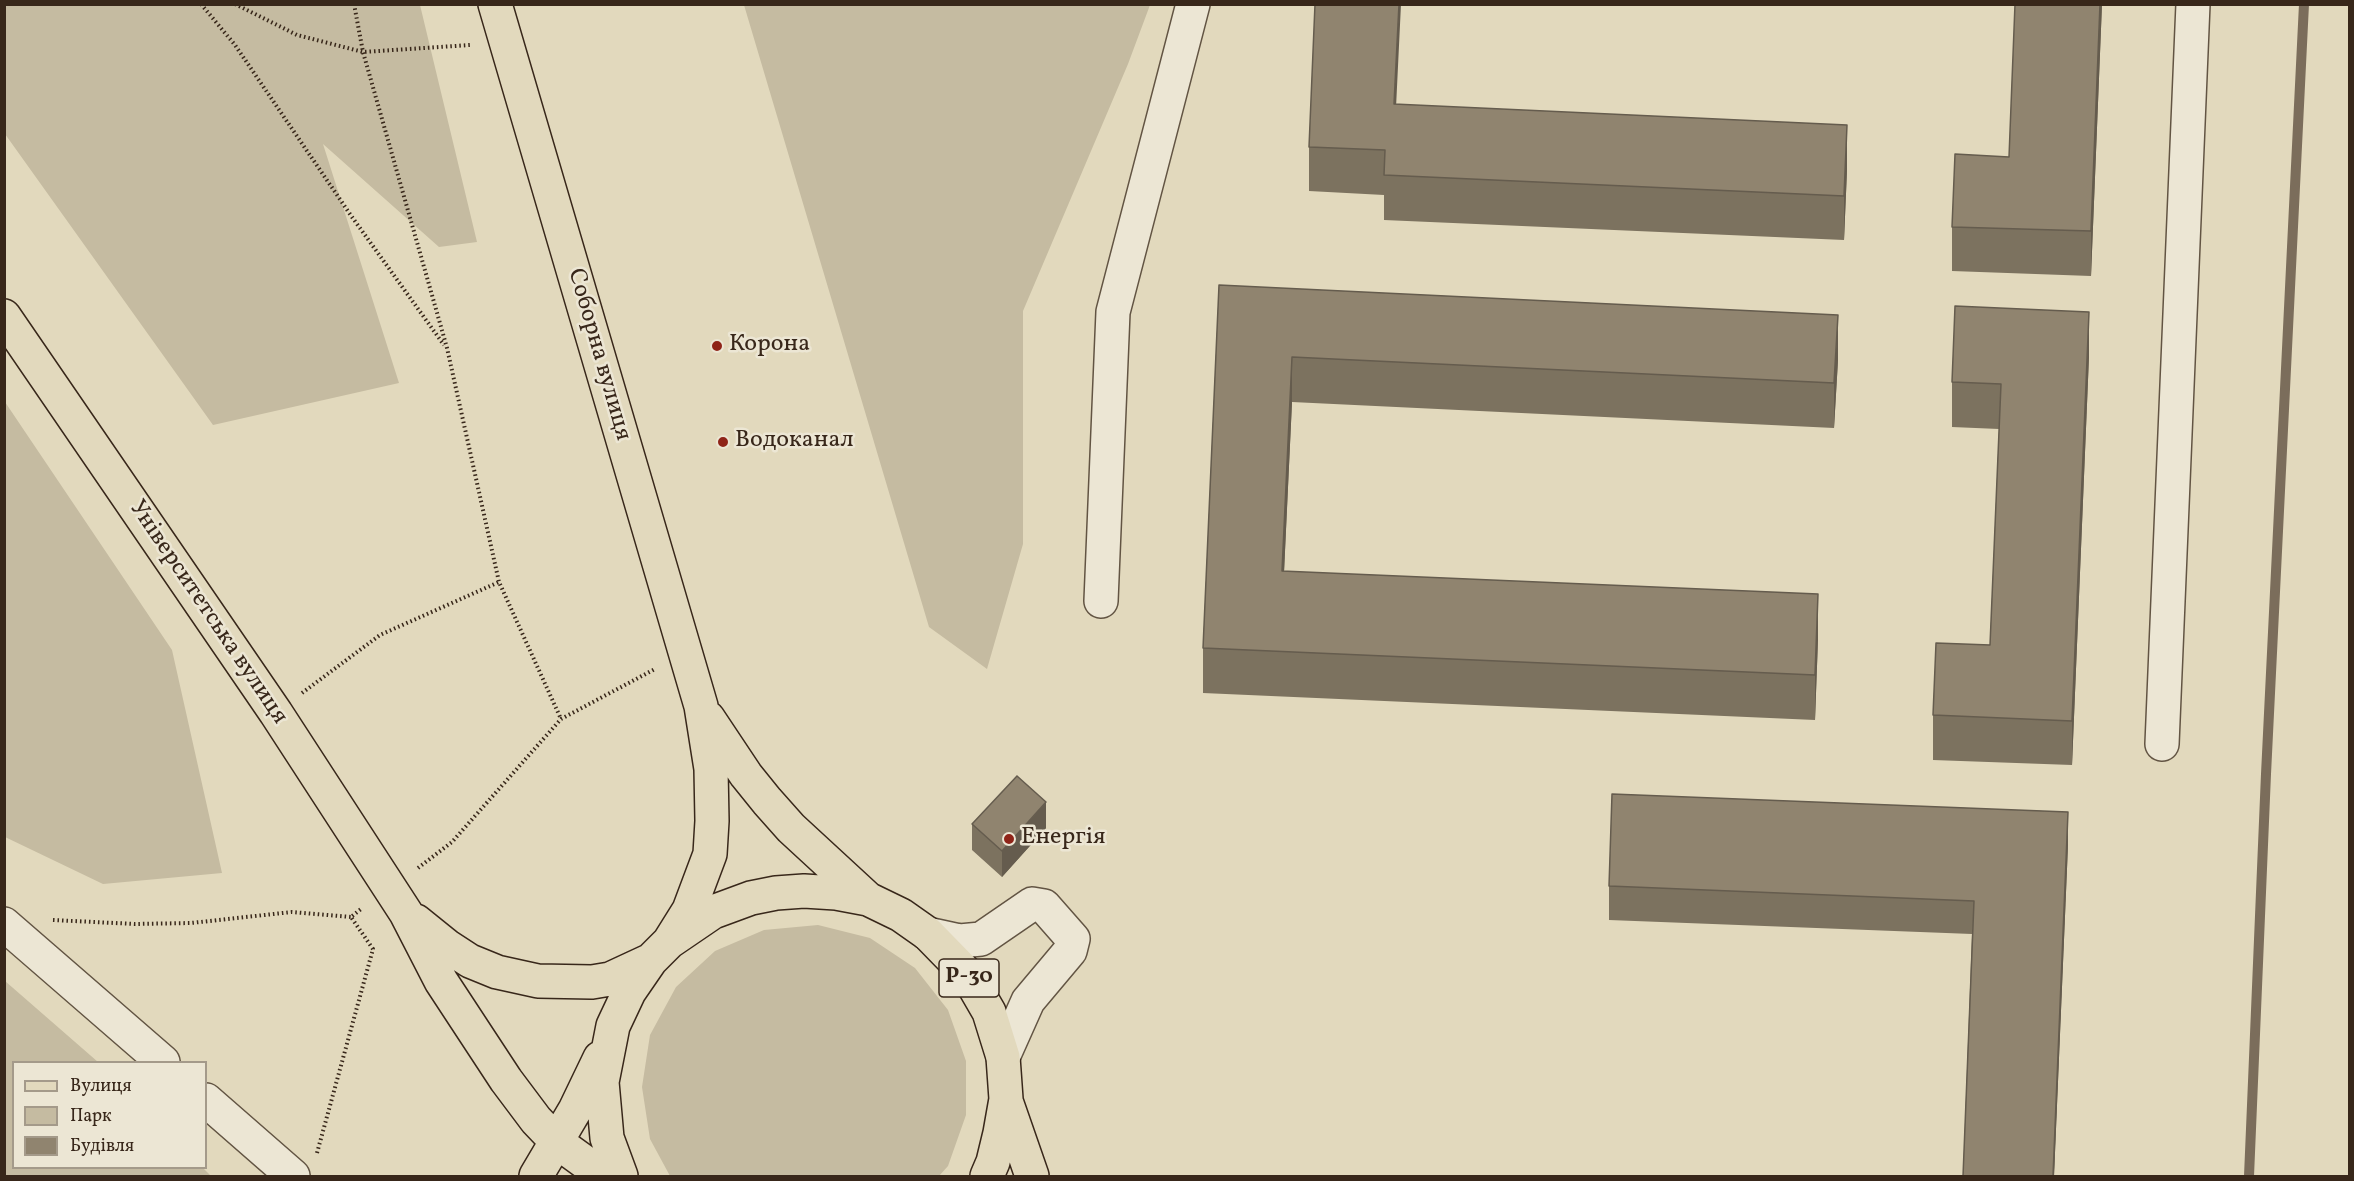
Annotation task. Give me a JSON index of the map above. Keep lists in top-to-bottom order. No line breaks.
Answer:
{"streets":{"main road":["Соборна вулиця","Університетська вулиця","Р-30"]},"crossings":[["Соборна вулиця","Університетська вулиця"],["Соборна вулиця","Р-30"],["Університетська вулиця","Р-30"]],"places":["Корона","Водоканал","Енергія"],"legend":["Вулиця","Парк","Будівля"]}
